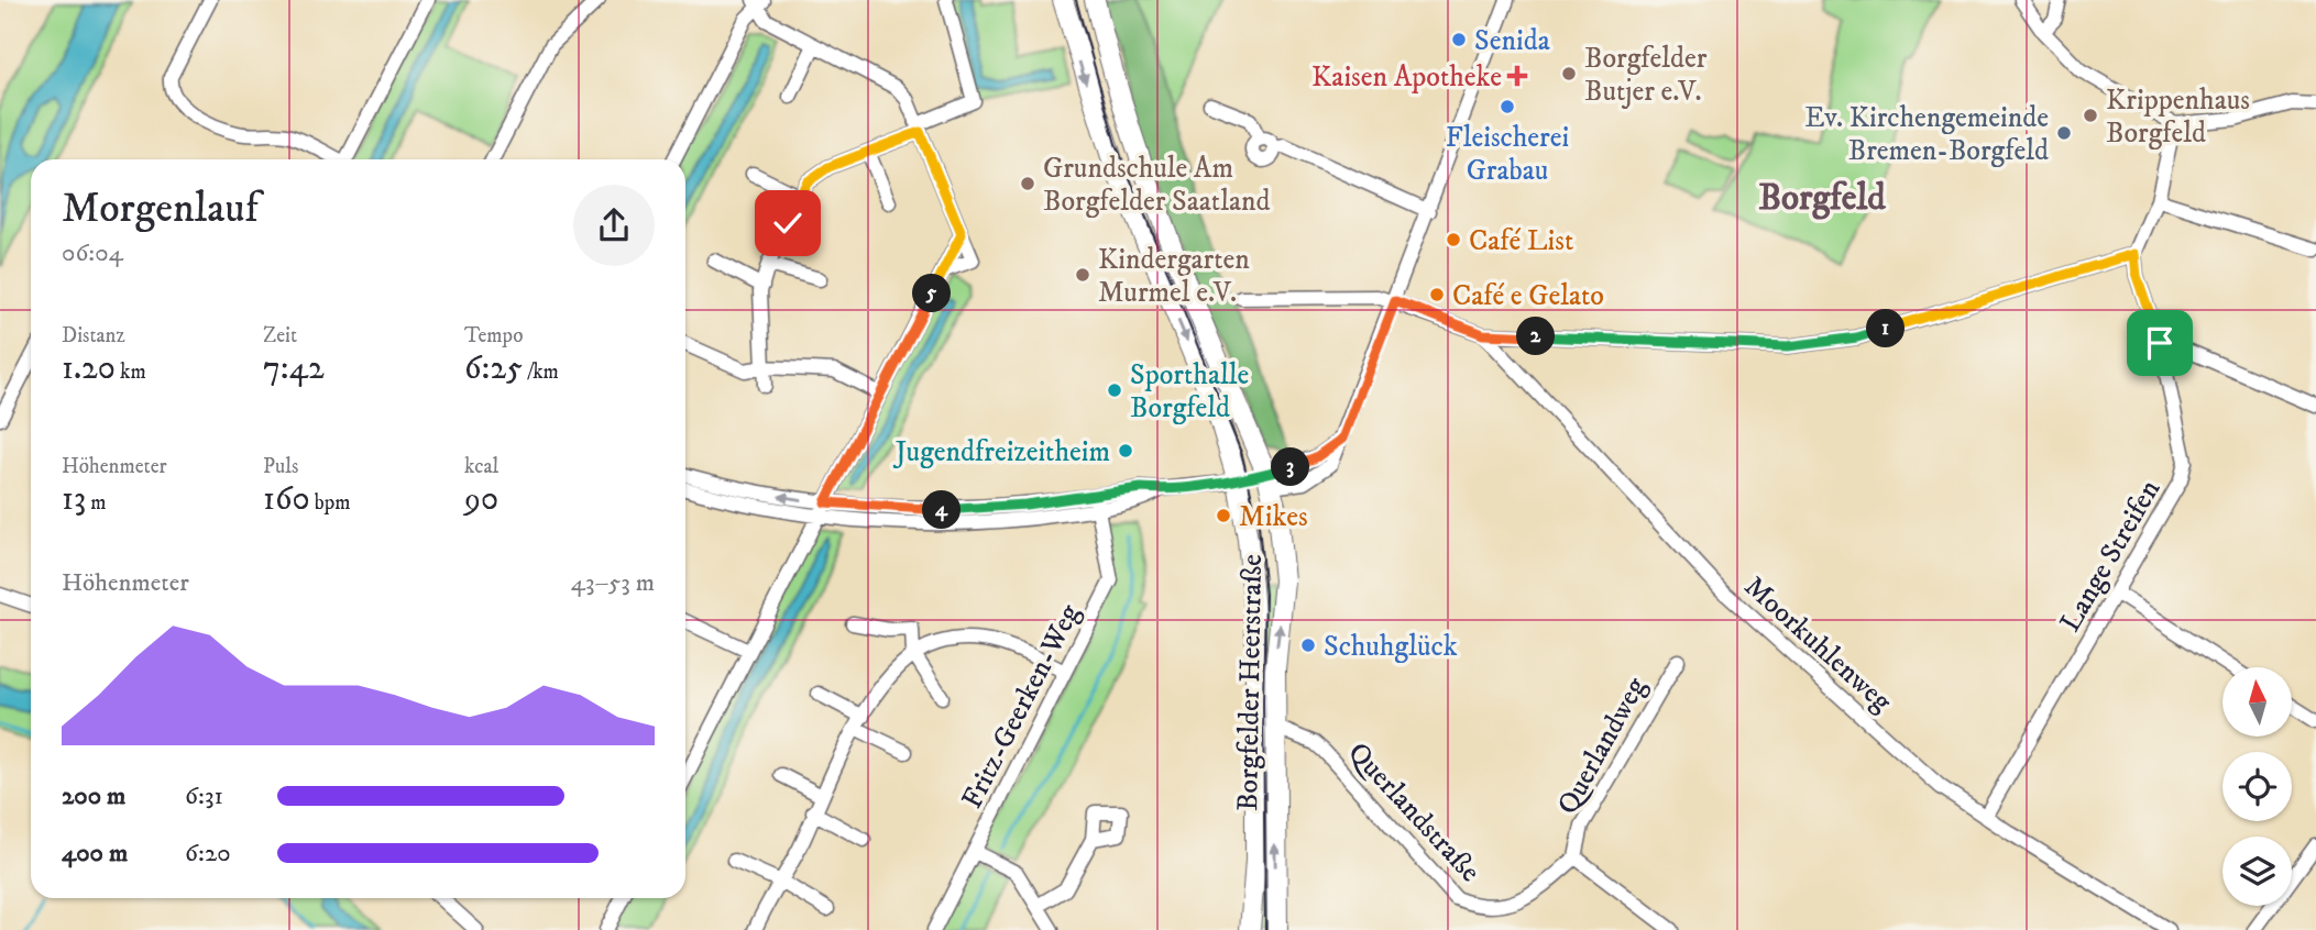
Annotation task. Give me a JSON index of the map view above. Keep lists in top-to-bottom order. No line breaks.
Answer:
{"streets":{"main road":["Borgfelder Heerstraße"],"street":["Lange Streifen","Moorkuhlenweg","Fritz-Geerken-Weg","Querlandweg","Querlandstraße"]},"crossings":[["Lange Streifen","Moorkuhlenweg"],["Borgfelder Heerstraße","Querlandstraße"],["Querlandweg","Querlandstraße"]],"districts":["Borgfeld"],"places":{"other":["Senida","Borgfelder Butjer e.V.","Fleischerei Grabau","Krippenhaus Borgfeld","Ev. Kirchengemeinde Bremen-Borgfeld","Grundschule Am Borgfelder Saatland","Café List","Kindergarten Murmel e.V.","Café e Gelato","Sporthalle Borgfeld","Jugendfreizeitheim","Mikes","Schuhglück"],"health":["Kaisen Apotheke"]},"north":"top","page":{"heading":["Morgenlauf","06:04"],"pins":["5","1","2","3","4"],"stats":[["Distanz","1.20 km"],["Zeit","7:42"],["Tempo","6:25 /km"],["Höhenmeter","13 m"],["Puls","160 bpm"],["kcal","90"]],"chart":["Höhenmeter","43–53 m"],"list":[{"name":"200 m","note":"6:31"},{"name":"400 m","note":"6:20"}]}}
